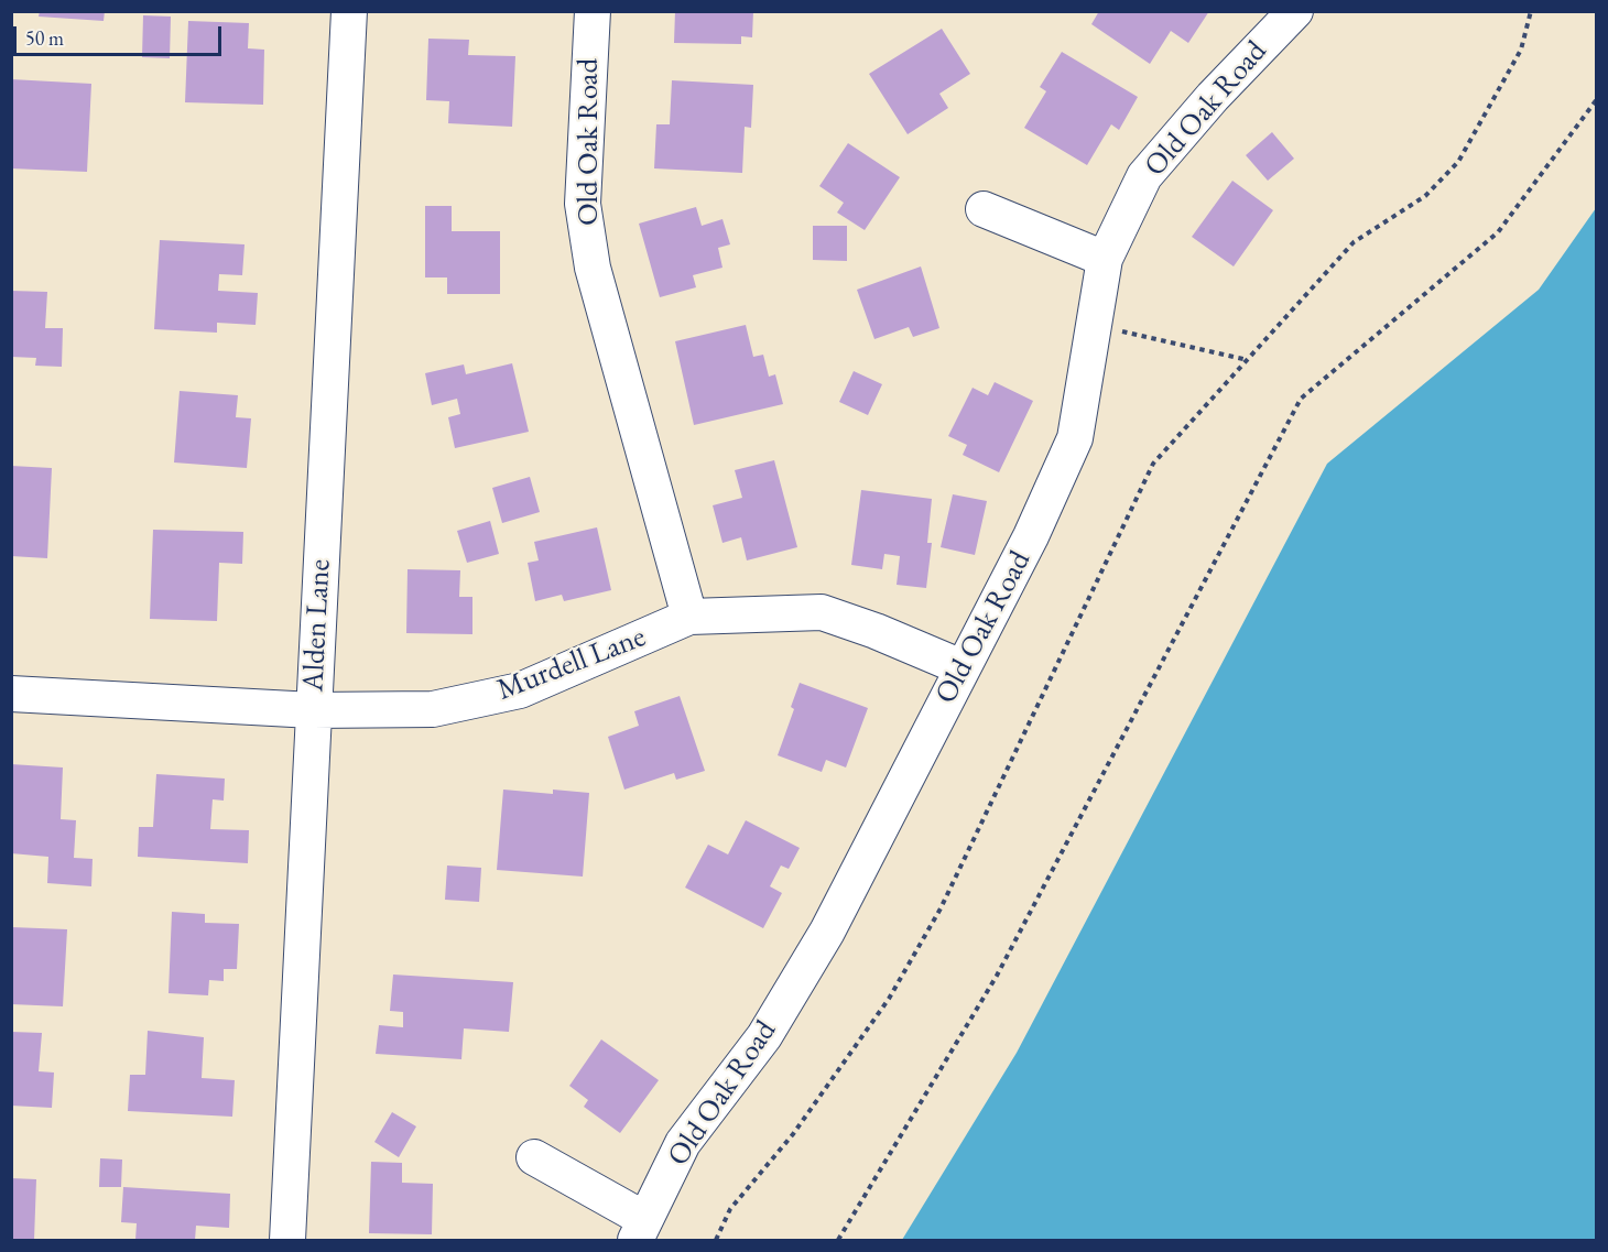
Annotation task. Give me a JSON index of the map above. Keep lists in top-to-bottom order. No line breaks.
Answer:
{"streets":{"street":["Old Oak Road","Alden Lane","Murdell Lane"]},"crossings":[["Old Oak Road","Murdell Lane"],["Alden Lane","Murdell Lane"]],"scale_bar":"50 m"}
